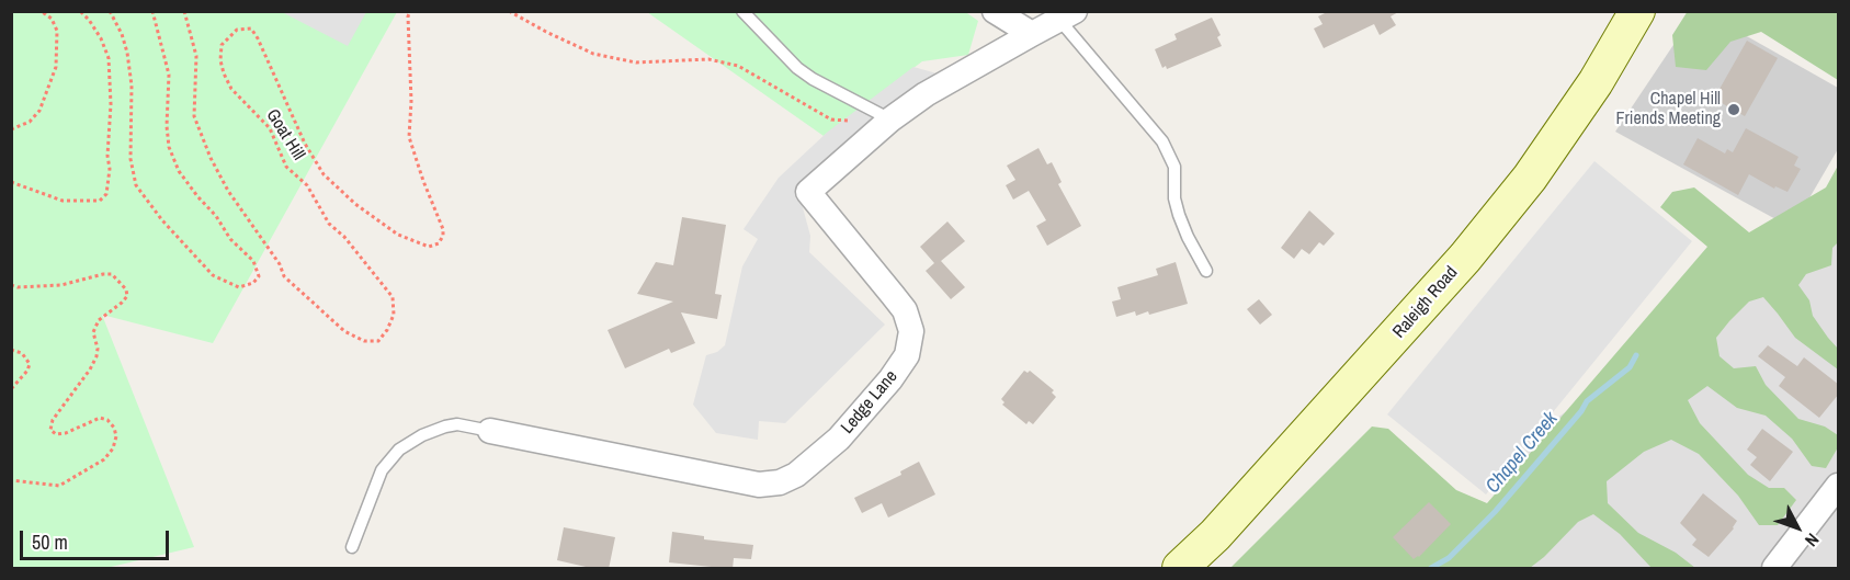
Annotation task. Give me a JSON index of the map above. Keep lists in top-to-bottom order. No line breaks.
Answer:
{"streets":{"main road":["Raleigh Road"],"street":["Ledge Lane"],"path":["Goat Hill"]},"water":["Chapel Creek"],"places":["Chapel Hill Friends Meeting"],"scale_bar":"50 m","north":"bottom right"}
